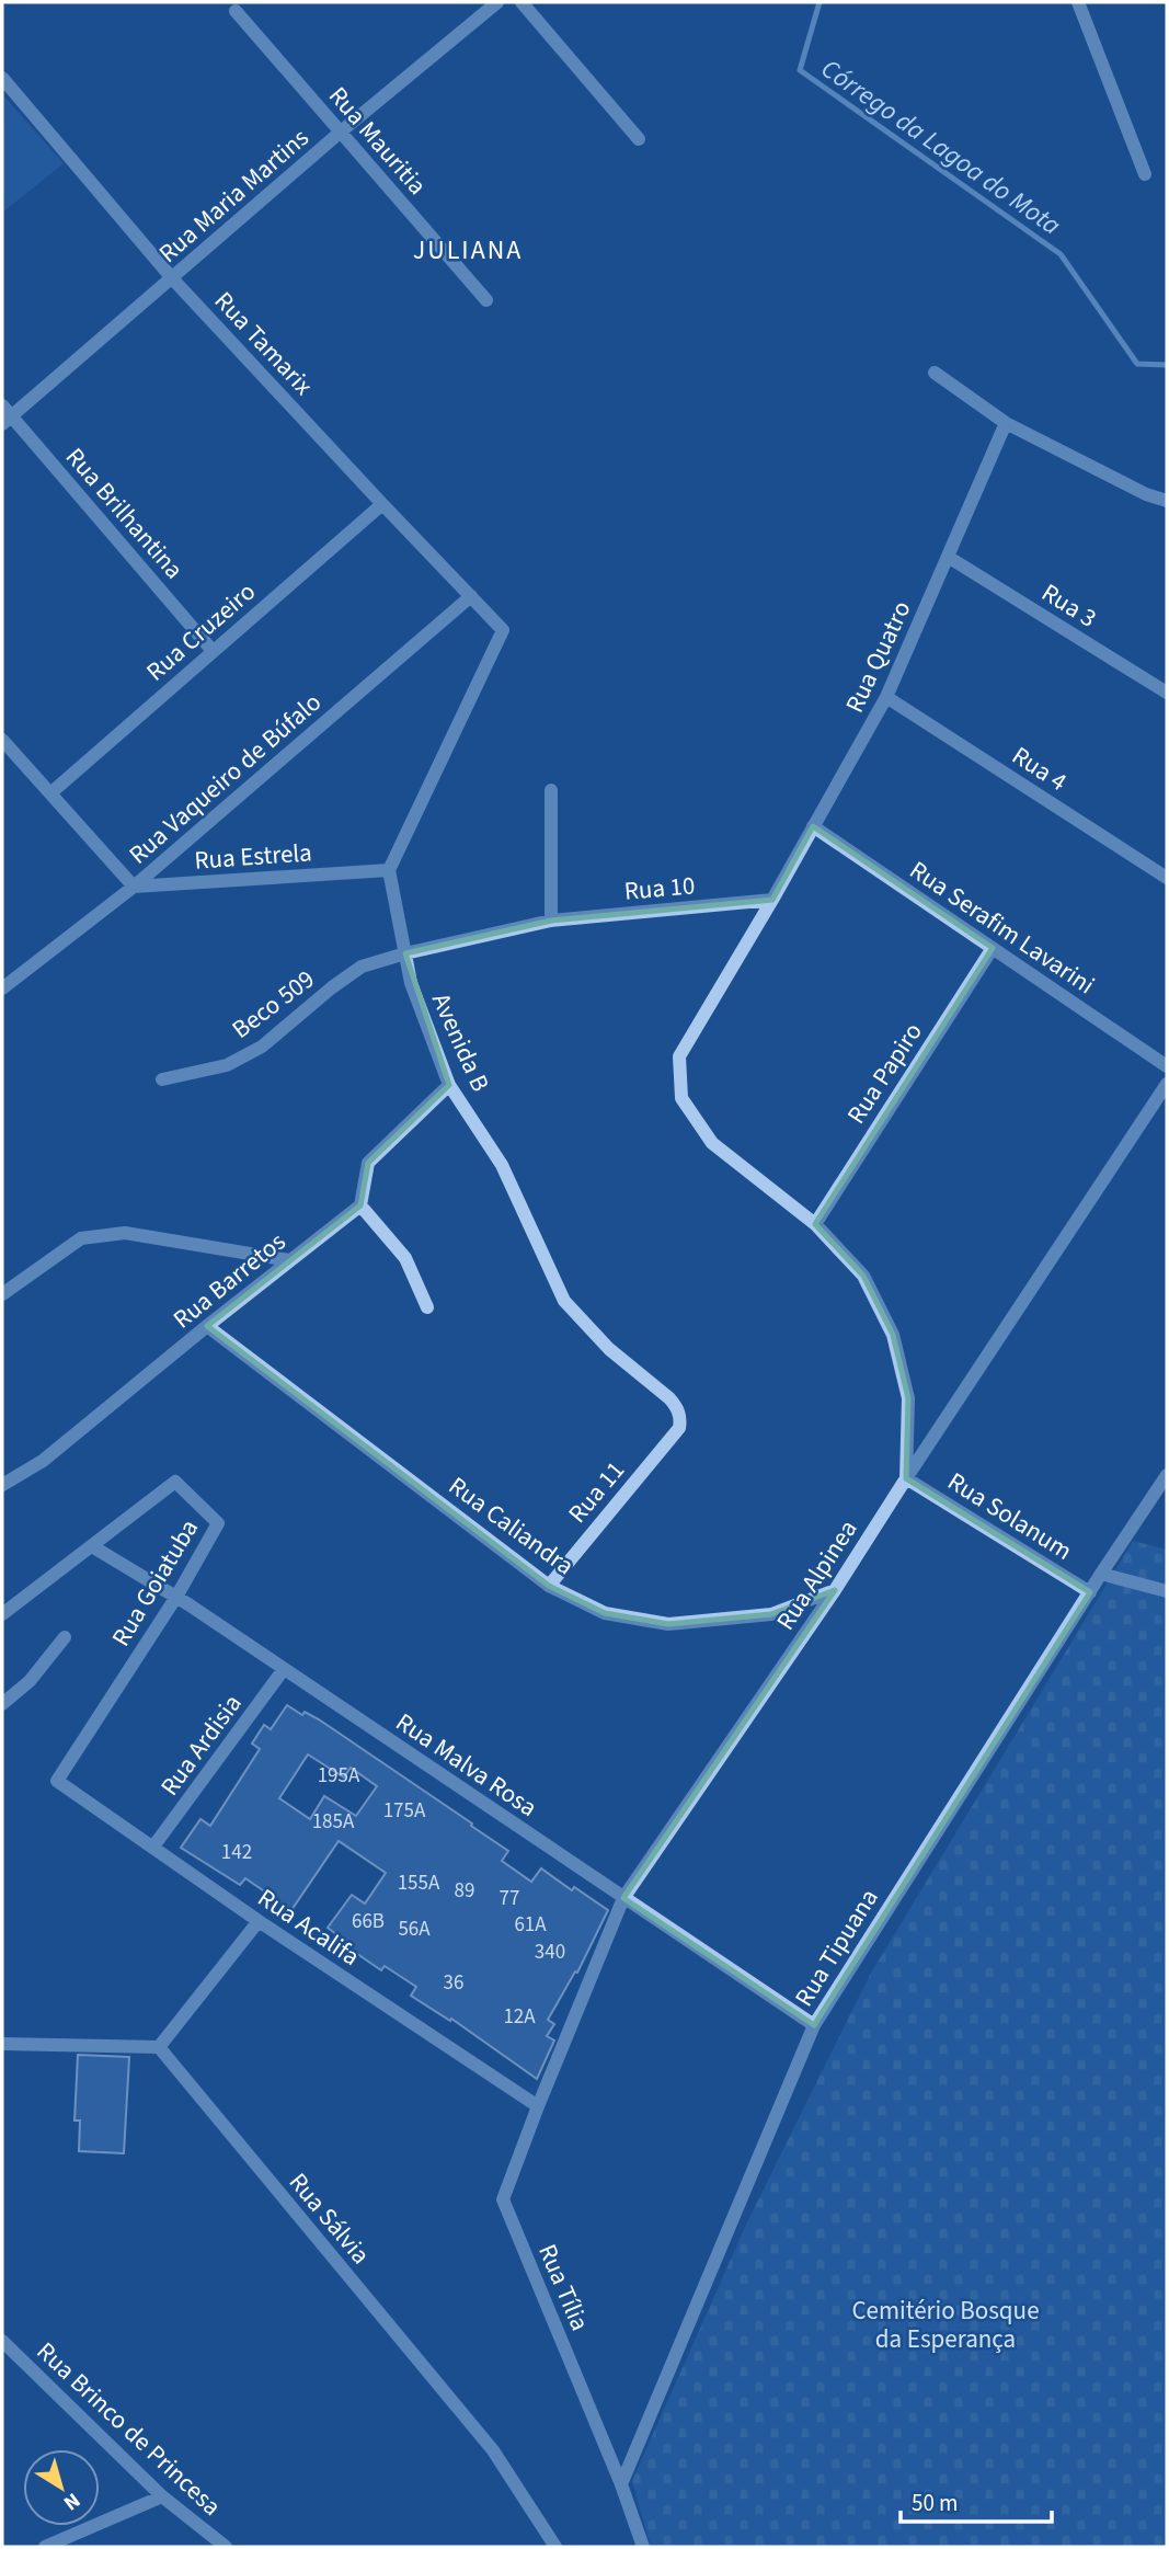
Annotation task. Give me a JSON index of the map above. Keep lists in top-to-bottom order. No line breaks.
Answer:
{"streets":{"street":["Rua Mauritia","Rua Maria Martins","Rua Tamarix","Rua Brilhantina","Rua 3","Rua Cruzeiro","Rua Quatro","Rua 4","Rua Vaqueiro de Búfalo","Rua Estrela","Rua 10","Rua Serafim Lavarini","Beco 509","Avenida B","Rua Papiro","Rua Barretos","Rua 11","Rua Solanum","Rua Caliandra","Rua Alpinea","Rua Goiatuba","Rua Ardisia","Rua Malva Rosa","Rua Acalifa","Rua Tipuana","Rua Sálvia","Rua Tília","Rua Brinco de Princesa"]},"crossings":[["Rua Mauritia","Rua Maria Martins"],["Rua Maria Martins","Rua Tamarix"],["Rua Maria Martins","Rua Brilhantina"],["Rua Tamarix","Rua Cruzeiro"],["Rua Tamarix","Rua Vaqueiro de Búfalo"],["Rua Tamarix","Rua Estrela"],["Rua Tamarix","Avenida B"],["Rua Brilhantina","Rua Cruzeiro"],["Rua 3","Rua Quatro"],["Rua Quatro","Rua 4"],["Rua Quatro","Rua 10"],["Rua Quatro","Rua Serafim Lavarini"],["Rua Vaqueiro de Búfalo","Rua Estrela"],["Rua Estrela","Avenida B"],["Rua 10","Beco 509"],["Rua 10","Avenida B"],["Rua Serafim Lavarini","Rua Papiro"],["Beco 509","Avenida B"],["Avenida B","Rua 11"],["Rua Barretos","Rua Caliandra"],["Rua 11","Rua Caliandra"],["Rua Solanum","Rua Alpinea"],["Rua Solanum","Rua Tipuana"],["Rua Caliandra","Rua Alpinea"],["Rua Alpinea","Rua Malva Rosa"],["Rua Alpinea","Rua Acalifa"],["Rua Alpinea","Rua Tília"],["Rua Goiatuba","Rua Malva Rosa"],["Rua Goiatuba","Rua Acalifa"],["Rua Ardisia","Rua Malva Rosa"],["Rua Ardisia","Rua Acalifa"],["Rua Malva Rosa","Rua Tipuana"],["Rua Acalifa","Rua Tília"],["Rua Tipuana","Rua Tília"]],"districts":["JULIANA"],"water":["Córrego da Lagoa do Mota"],"parks":["Cemitério Bosque da Esperança"],"house_numbers":["195A","175A","185A","142","155A","89","77","66B","61A","56A","340","36","12A"],"scale_bar":"50 m","north":"bottom right"}
